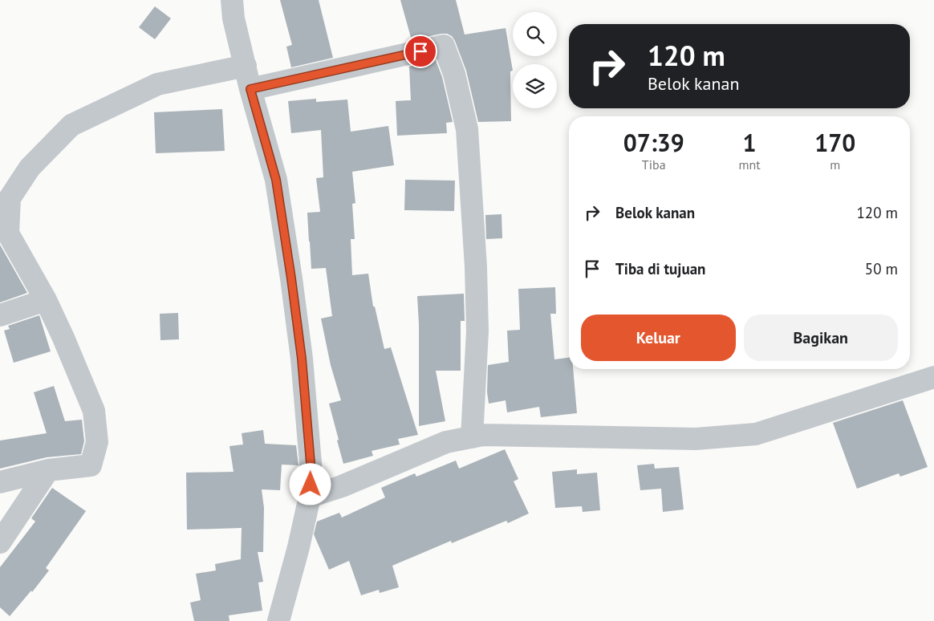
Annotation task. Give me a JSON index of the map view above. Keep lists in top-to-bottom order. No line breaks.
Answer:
{"page":{"turn":["120 m","Belok kanan"],"eta":["07:39","Tiba","1","mnt","170","m"],"list":[{"name":"Belok kanan","value":"120 m"},{"name":"Tiba di tujuan","value":"50 m"}],"buttons":["Keluar","Bagikan"]}}
